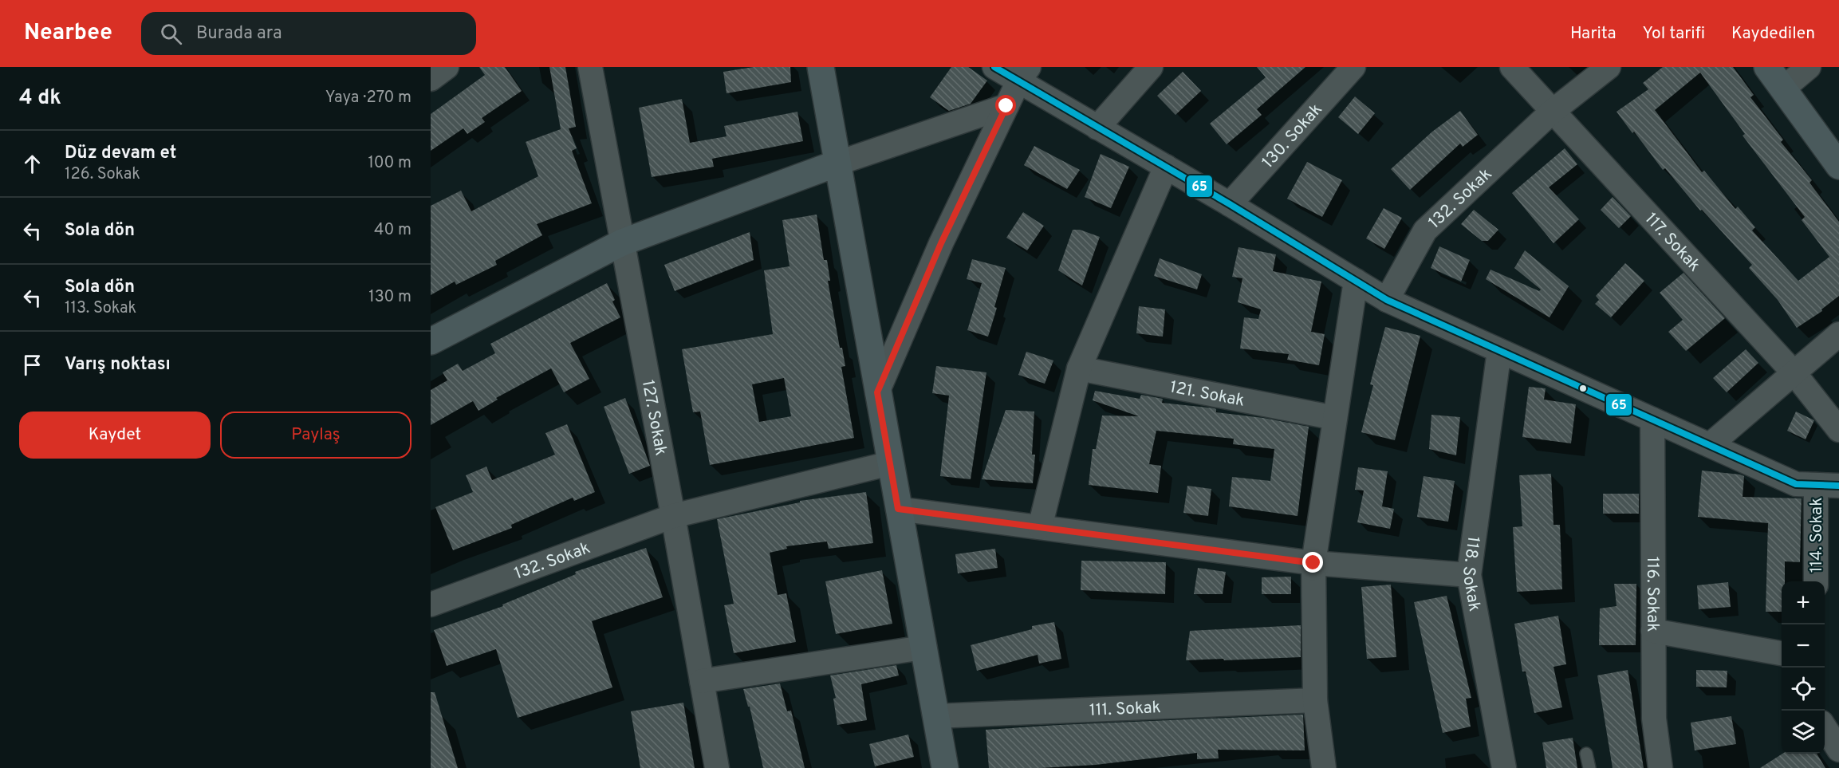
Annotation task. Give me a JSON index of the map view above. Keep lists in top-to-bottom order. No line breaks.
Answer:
{"streets":{"street":["130. Sokak","132. Sokak","117. Sokak","121. Sokak","127. Sokak","114. Sokak","118. Sokak","116. Sokak","111. Sokak"]},"crossings":[["132. Sokak","117. Sokak"],["132. Sokak","127. Sokak"]],"lines":["transit line 65"],"page":{"header":"Nearbee","search":"Burada ara","nav":["Harita","Yol tarifi","Kaydedilen"],"heading":["4 dk","Yaya · 270 m"],"list":[["Düz devam et","126. Sokak","100 m"],["Sola dön","40 m"],["Sola dön","113. Sokak","130 m"],"Varış noktası"],"buttons":["Kaydet","Paylaş"],"map_buttons":["+","−"]}}
